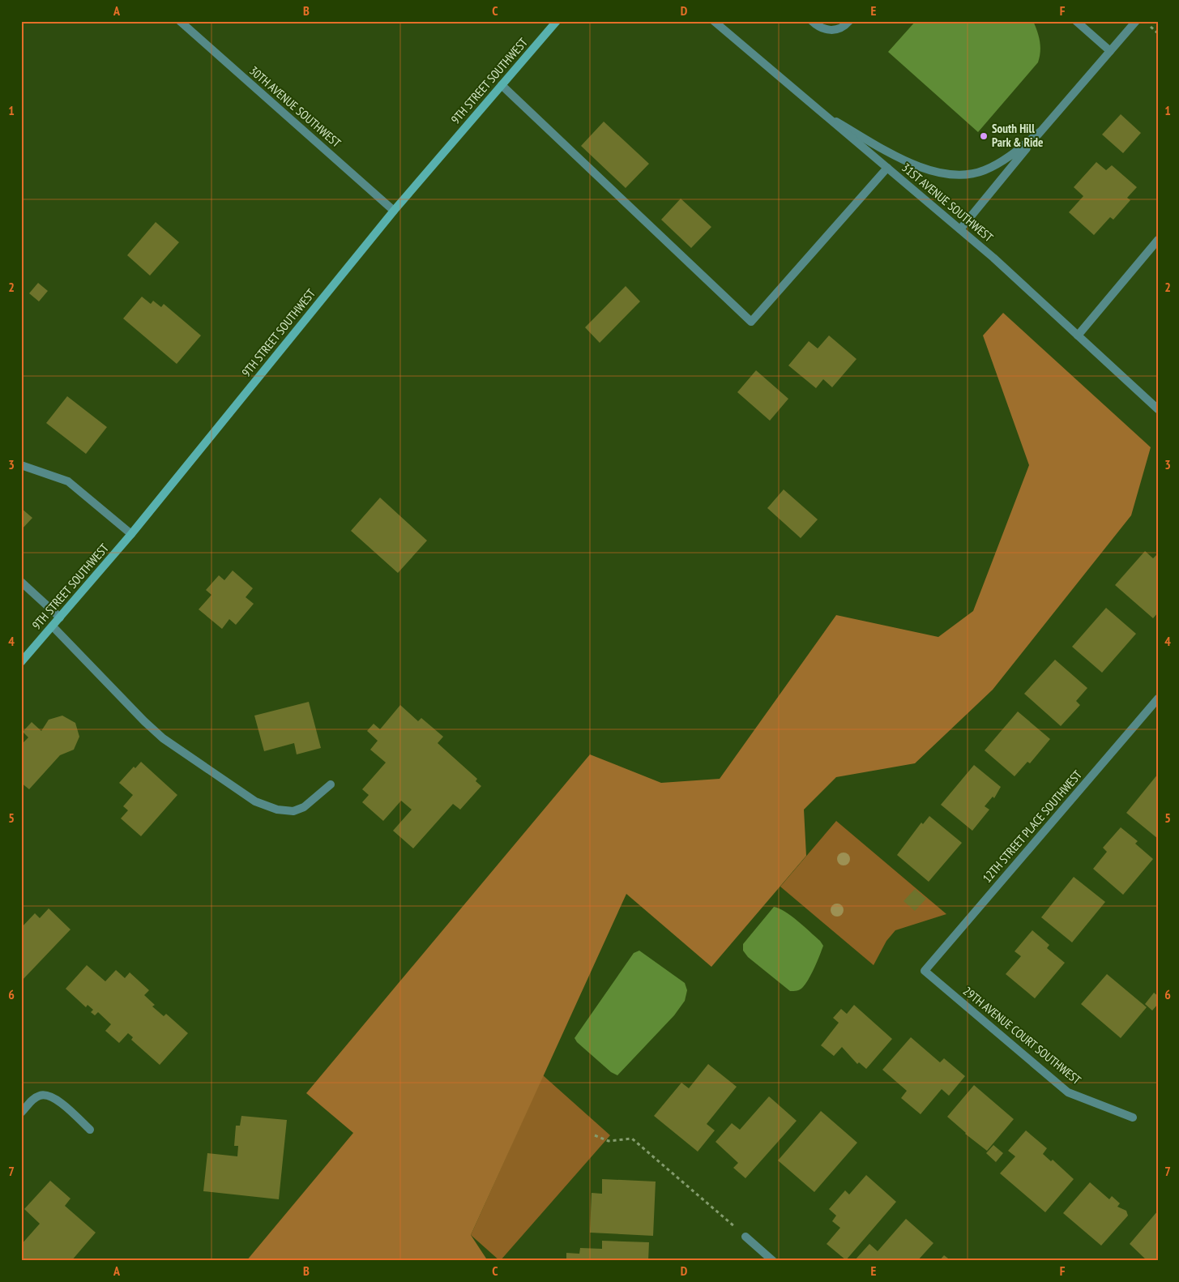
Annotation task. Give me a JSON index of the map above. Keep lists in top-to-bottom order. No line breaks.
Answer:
{"streets":{"main road":["9TH STREET SOUTHWEST"],"street":["30TH AVENUE SOUTHWEST","31ST AVENUE SOUTHWEST","12TH STREET PLACE SOUTHWEST","29TH AVENUE COURT SOUTHWEST"]},"crossings":[["9TH STREET SOUTHWEST","30TH AVENUE SOUTHWEST"],["12TH STREET PLACE SOUTHWEST","29TH AVENUE COURT SOUTHWEST"]],"places":["South Hill Park & Ride"],"grid":{"columns":["A","B","C","D","E","F"],"rows":["1","2","3","4","5","6","7"]}}
